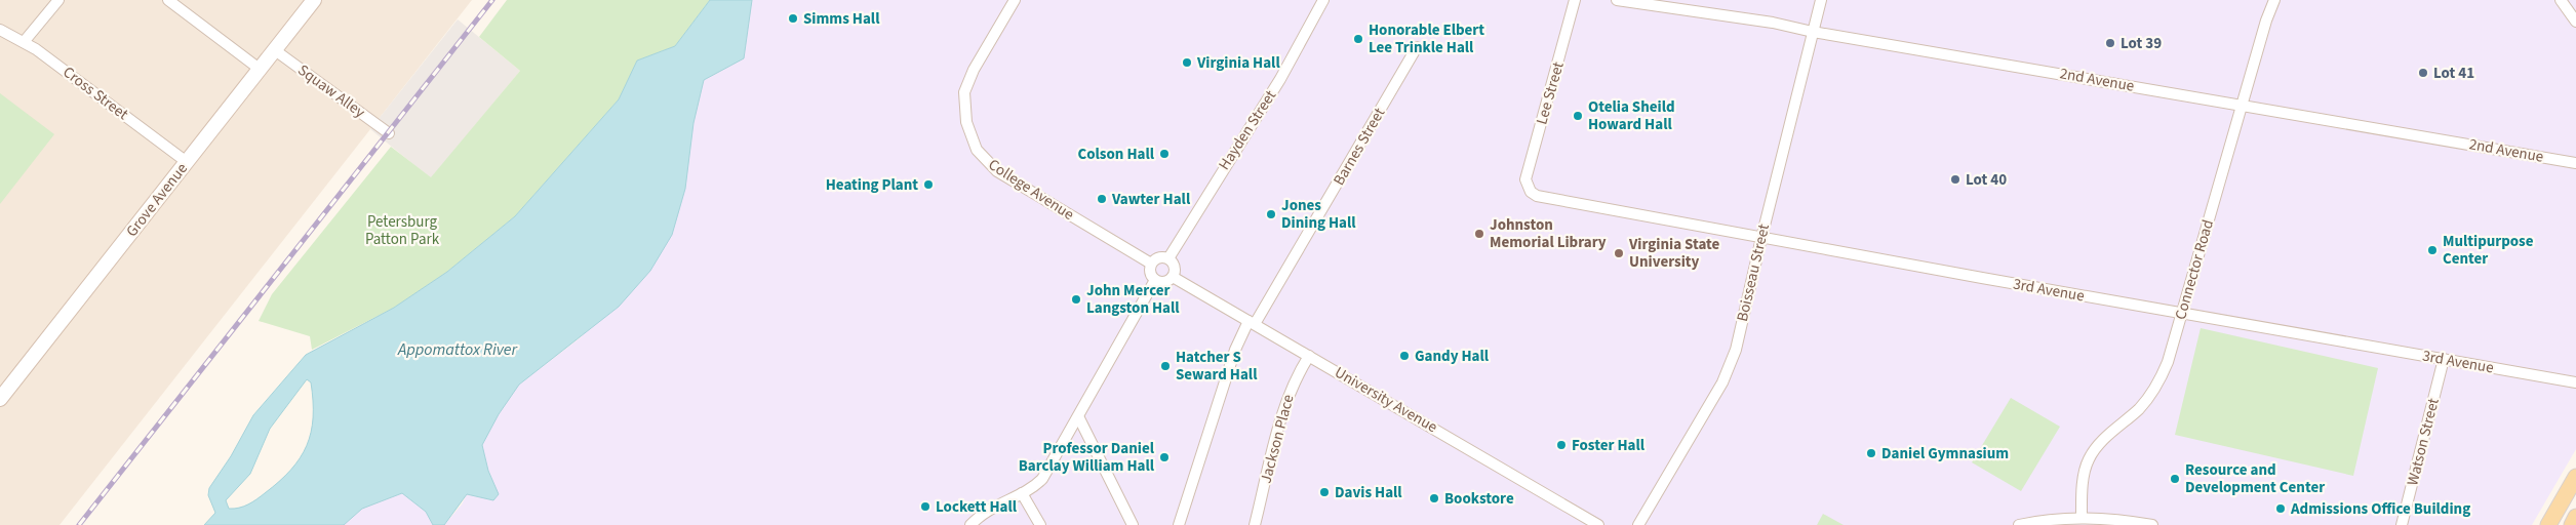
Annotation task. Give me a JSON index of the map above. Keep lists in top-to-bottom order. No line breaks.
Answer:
{"streets":{"main road":["Grove Avenue"],"street":["2nd Avenue","Squaw Alley","Cross Street","Lee Street","Hayden Street","Barnes Street","College Avenue","Connector Road","Boisseau Street","3rd Avenue","University Avenue","Jackson Place","Watson Street"]},"crossings":[["2nd Avenue","Connector Road"],["2nd Avenue","Boisseau Street"],["Squaw Alley","Grove Avenue"],["Cross Street","Grove Avenue"],["Lee Street","3rd Avenue"],["Hayden Street","College Avenue"],["Hayden Street","University Avenue"],["Barnes Street","University Avenue"],["College Avenue","University Avenue"],["Connector Road","3rd Avenue"],["Boisseau Street","3rd Avenue"],["3rd Avenue","Watson Street"],["University Avenue","Jackson Place"]],"water":["Appomattox River"],"parks":["Petersburg Patton Park"],"places":["Simms Hall","Honorable Elbert Lee Trinkle Hall","Lot 39","Virginia Hall","Lot 41","Otelia Sheild Howard Hall","Colson Hall","Lot 40","Heating Plant","Vawter Hall","Jones Dining Hall","Johnston Memorial Library","Multipurpose Center","Virginia State University","John Mercer Langston Hall","Gandy Hall","Hatcher S Seward Hall","Foster Hall","Daniel Gymnasium","Professor Daniel Barclay William Hall","Resource and Development Center","Davis Hall","Bookstore","Lockett Hall","Admissions Office Building"]}
